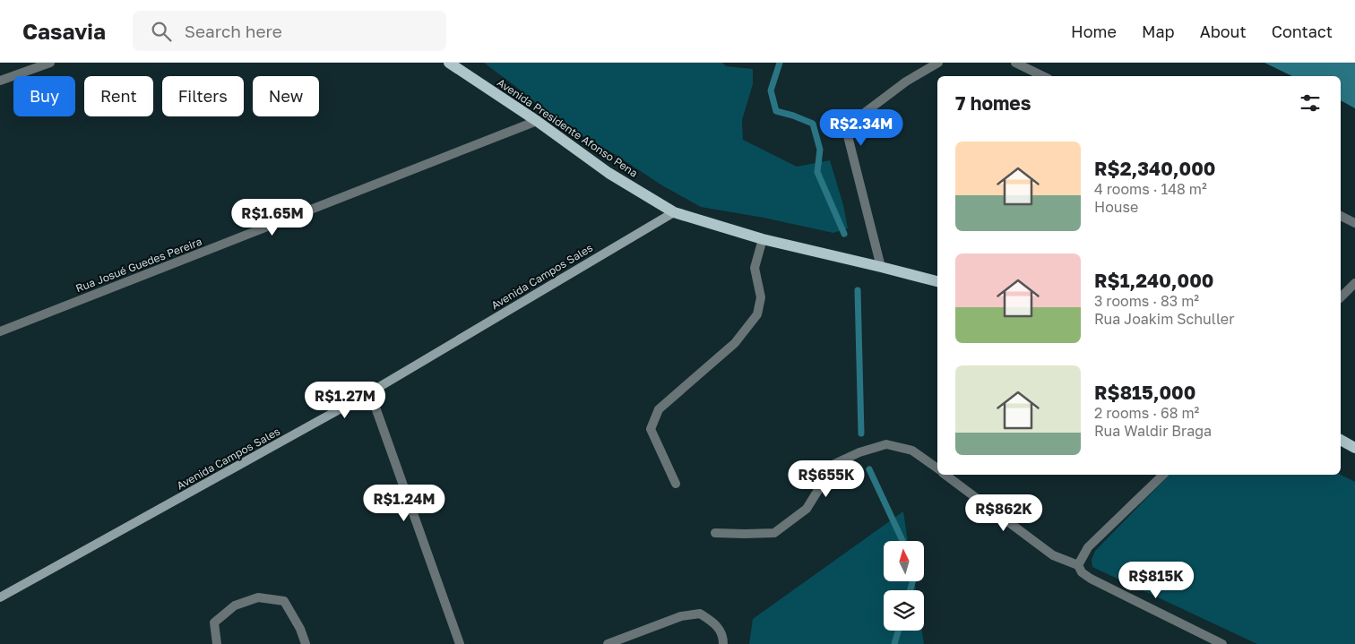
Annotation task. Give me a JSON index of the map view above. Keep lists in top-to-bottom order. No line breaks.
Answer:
{"streets":{"main road":["Avenida Presidente Afonso Pena"],"street":["Rua Josué Guedes Pereira","Avenida Campos Sales"]},"crossings":[["Avenida Presidente Afonso Pena","Rua Josué Guedes Pereira"],["Avenida Presidente Afonso Pena","Avenida Campos Sales"]],"north":"top","page":{"header":"Casavia","search":"Search here","nav":["Home","Map","About","Contact"],"chip":["Buy","Rent","Filters","New"],"heading":"7 homes","price":["R$2.34M","R$1.65M","R$1.27M","R$655K","R$1.24M","R$862K","R$815K"],"list":[{"name":"R$2,340,000","note":"4 rooms · 148 m² · House"},{"name":"R$1,240,000","note":"3 rooms · 83 m² · Rua Joakim Schuller"},{"name":"R$815,000","note":"2 rooms · 68 m² · Rua Waldir Braga"}]}}
